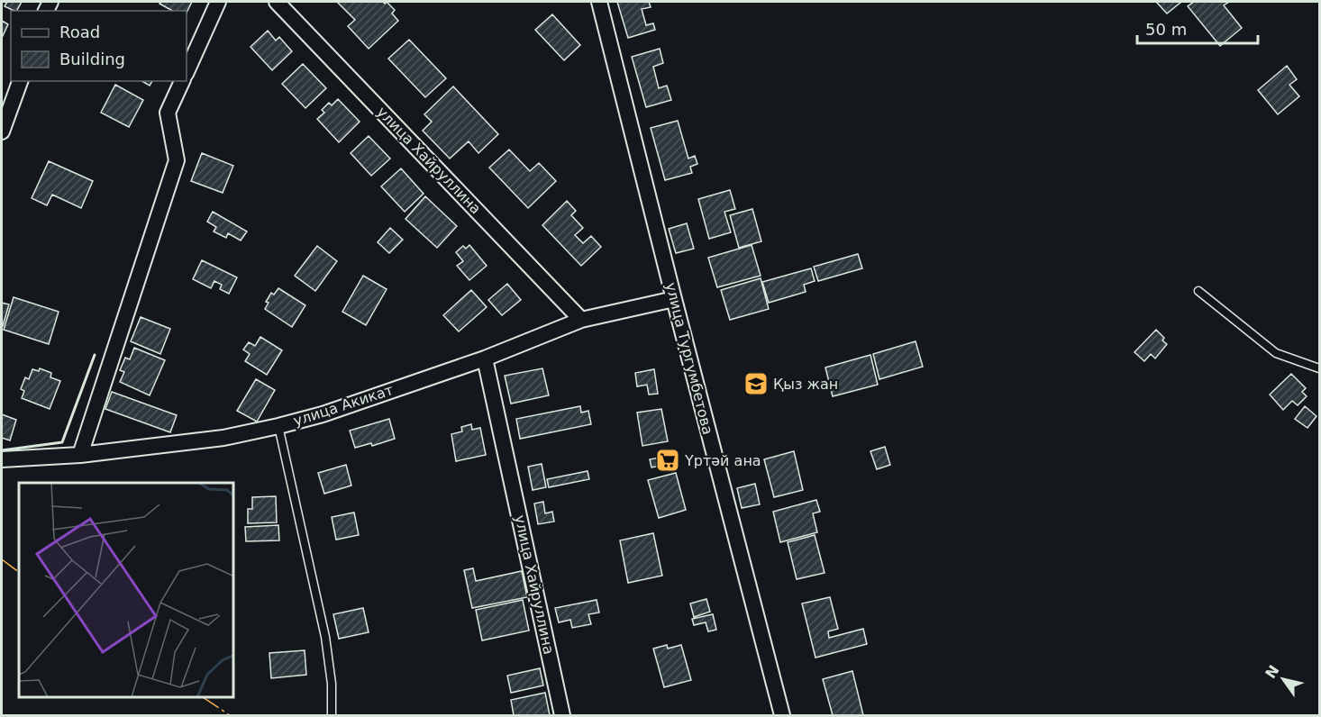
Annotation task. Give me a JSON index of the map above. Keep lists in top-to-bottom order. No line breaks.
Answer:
{"streets":{"street":["улица Хайруллина","улица Тургумбетова","улица Акикат"]},"crossings":[["улица Хайруллина","улица Акикат"],["улица Тургумбетова","улица Акикат"]],"places":{"school or university":["Қыз жан"],"supermarket":["Үртәй ана"]},"legend":["Road","Building"],"scale_bar":"50 m","north":"top left"}
